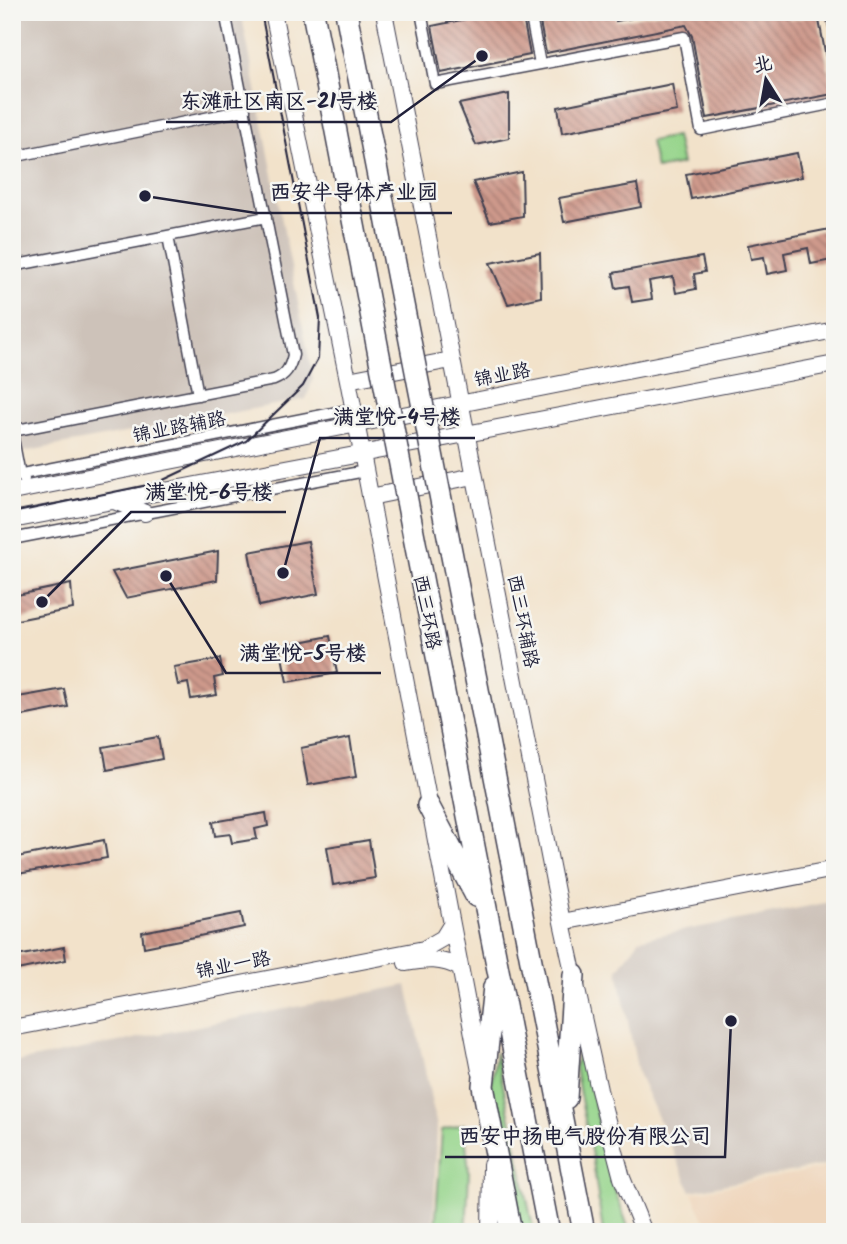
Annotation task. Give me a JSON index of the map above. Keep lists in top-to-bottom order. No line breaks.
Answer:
{"streets":{"highway":["西三环路"],"main road":["锦业路","西三环辅路","锦业一路"],"street":["锦业路辅路"]},"crossings":[["锦业路","锦业路辅路"],["锦业路","西三环辅路"]],"places":["东滩社区南区-21号楼","西安半导体产业园","满堂悦-4号楼","满堂悦-5号楼","满堂悦-6号楼","西安中扬电气股份有限公司"],"north":"top"}
